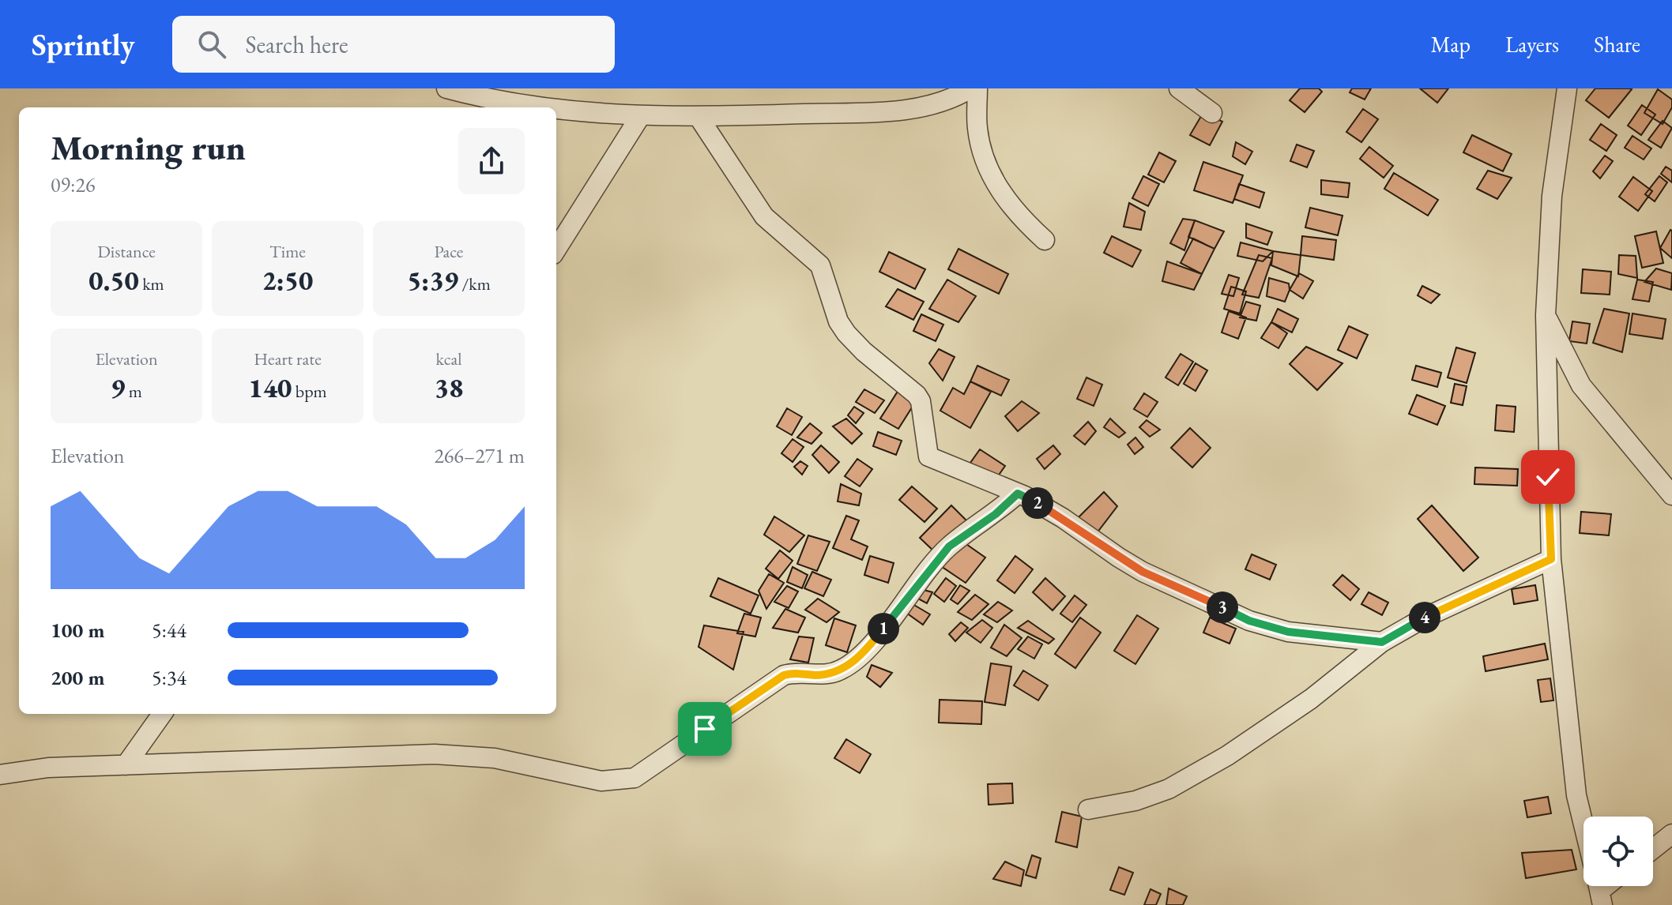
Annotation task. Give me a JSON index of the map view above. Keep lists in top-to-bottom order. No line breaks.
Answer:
{"page":{"header":"Sprintly","search":"Search here","nav":["Map","Layers","Share"],"heading":["Morning run","09:26"],"stats":[["Distance","0.50 km"],["Time","2:50"],["Pace","5:39 /km"],["Elevation","9 m"],["Heart rate","140 bpm"],["kcal","38"]],"chart":["Elevation","266–271 m"],"pins":["2","3","4","1"],"list":[{"name":"100 m","note":"5:44"},{"name":"200 m","note":"5:34"}]}}
